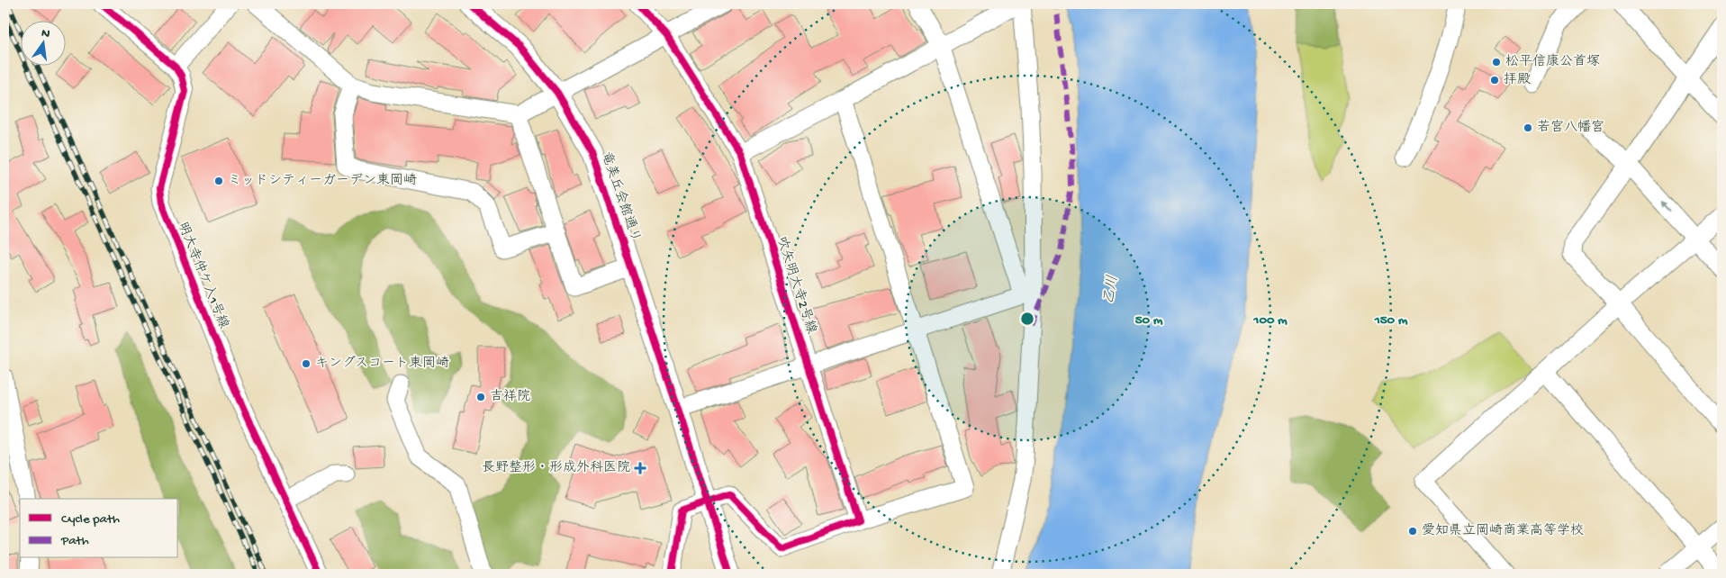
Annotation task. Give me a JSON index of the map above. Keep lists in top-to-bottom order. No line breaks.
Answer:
{"streets":{"street":["竜美丘会館通り","明大寺仲ケ入1号線","吹矢明大寺2号線"]},"water":["乙川"],"places":{"other":["松平信康公首塚","拝殿","若宮八幡宮","ミッドシティーガーデン東岡崎","キングスコート東岡崎","吉祥院","愛知県立岡崎商業高等学校"],"health":["長野整形・形成外科医院"]},"legend":["Cycle path","Path"],"north":"top","rings":["50 m","100 m","150 m"]}
